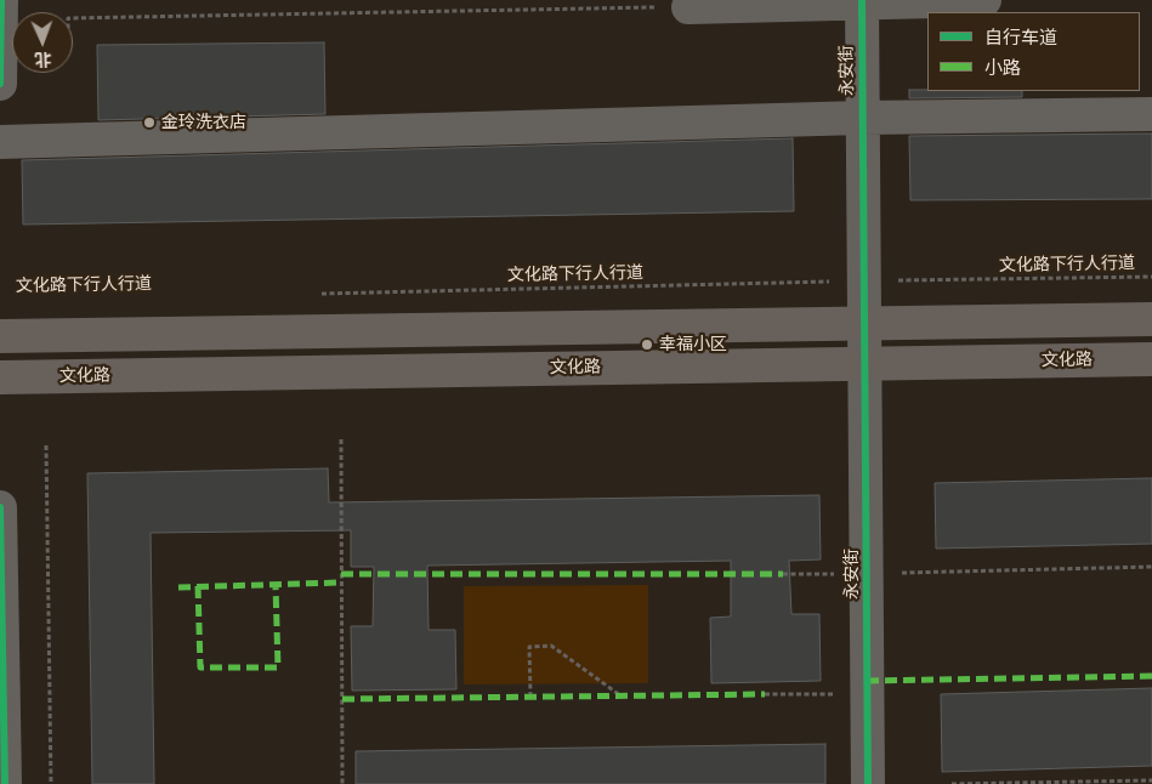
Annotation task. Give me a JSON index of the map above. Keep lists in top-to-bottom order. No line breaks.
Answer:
{"streets":{"main road":["文化路"],"street":["永安街"],"path":["文化路下行人行道"]},"crossings":[["永安街","文化路下行人行道"],["永安街","文化路"]],"places":["金玲洗衣店","幸福小区"],"legend":["自行车道","小路"],"north":"bottom"}
